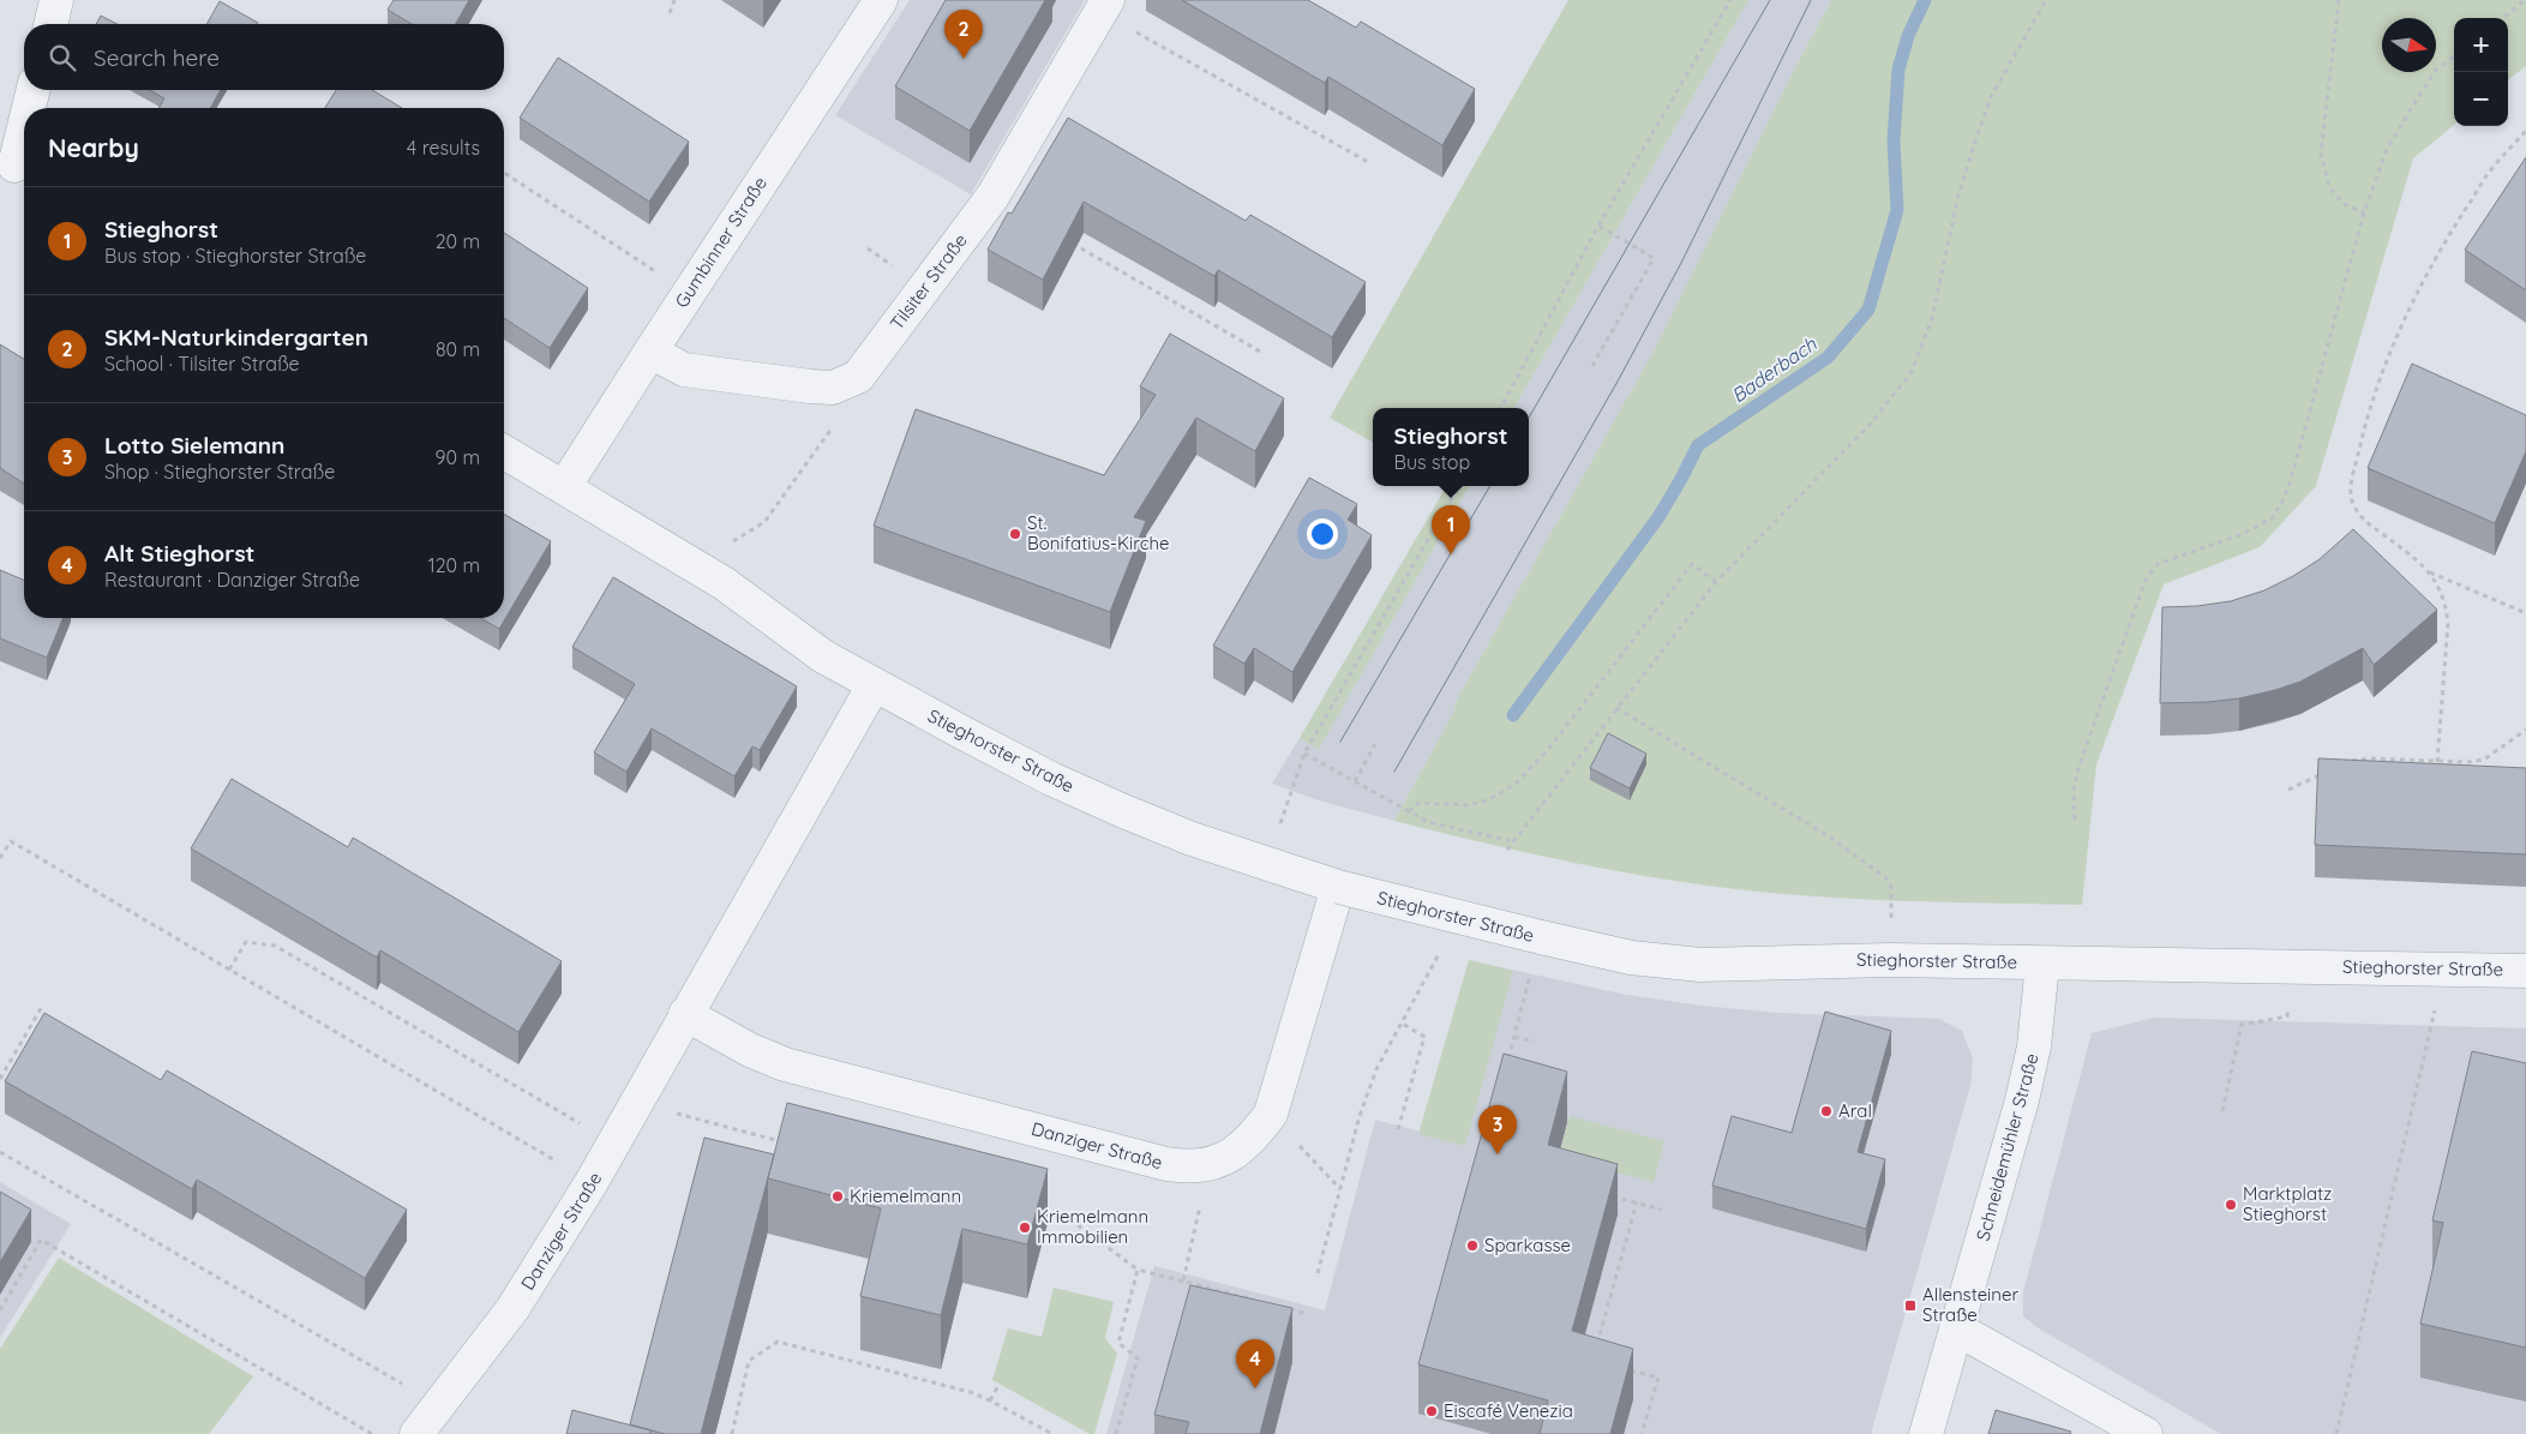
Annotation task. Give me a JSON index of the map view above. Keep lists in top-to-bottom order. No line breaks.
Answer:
{"streets":{"street":["Gumbinner Straße","Tilsiter Straße","Stieghorster Straße","Danziger Straße","Schneidemühler Straße"]},"crossings":[["Gumbinner Straße","Stieghorster Straße"],["Stieghorster Straße","Danziger Straße"],["Stieghorster Straße","Schneidemühler Straße"]],"water":["Baderbach"],"places":{"other":["St. Bonifatius-Kirche","Aral","Kriemelmann","Marktplatz Stieghorst","Kriemelmann Immobilien","Sparkasse","Eiscafé Venezia"],"transit":["Allensteiner Straße"]},"north":"right","page":{"pins":["2","1","3","4"],"map_buttons":["+","−"],"search":"Search here","heading":["Nearby","4 results"],"list":[{"mark":"1","name":"Stieghorst","note":"Bus stop · Stieghorster Straße","value":"20 m"},{"mark":"2","name":"SKM-Naturkindergarten","note":"School · Tilsiter Straße","value":"80 m"},{"mark":"3","name":"Lotto Sielemann","note":"Shop · Stieghorster Straße","value":"90 m"},{"mark":"4","name":"Alt Stieghorst","note":"Restaurant · Danziger Straße","value":"120 m"}],"popup":["Stieghorst","Bus stop"]}}
